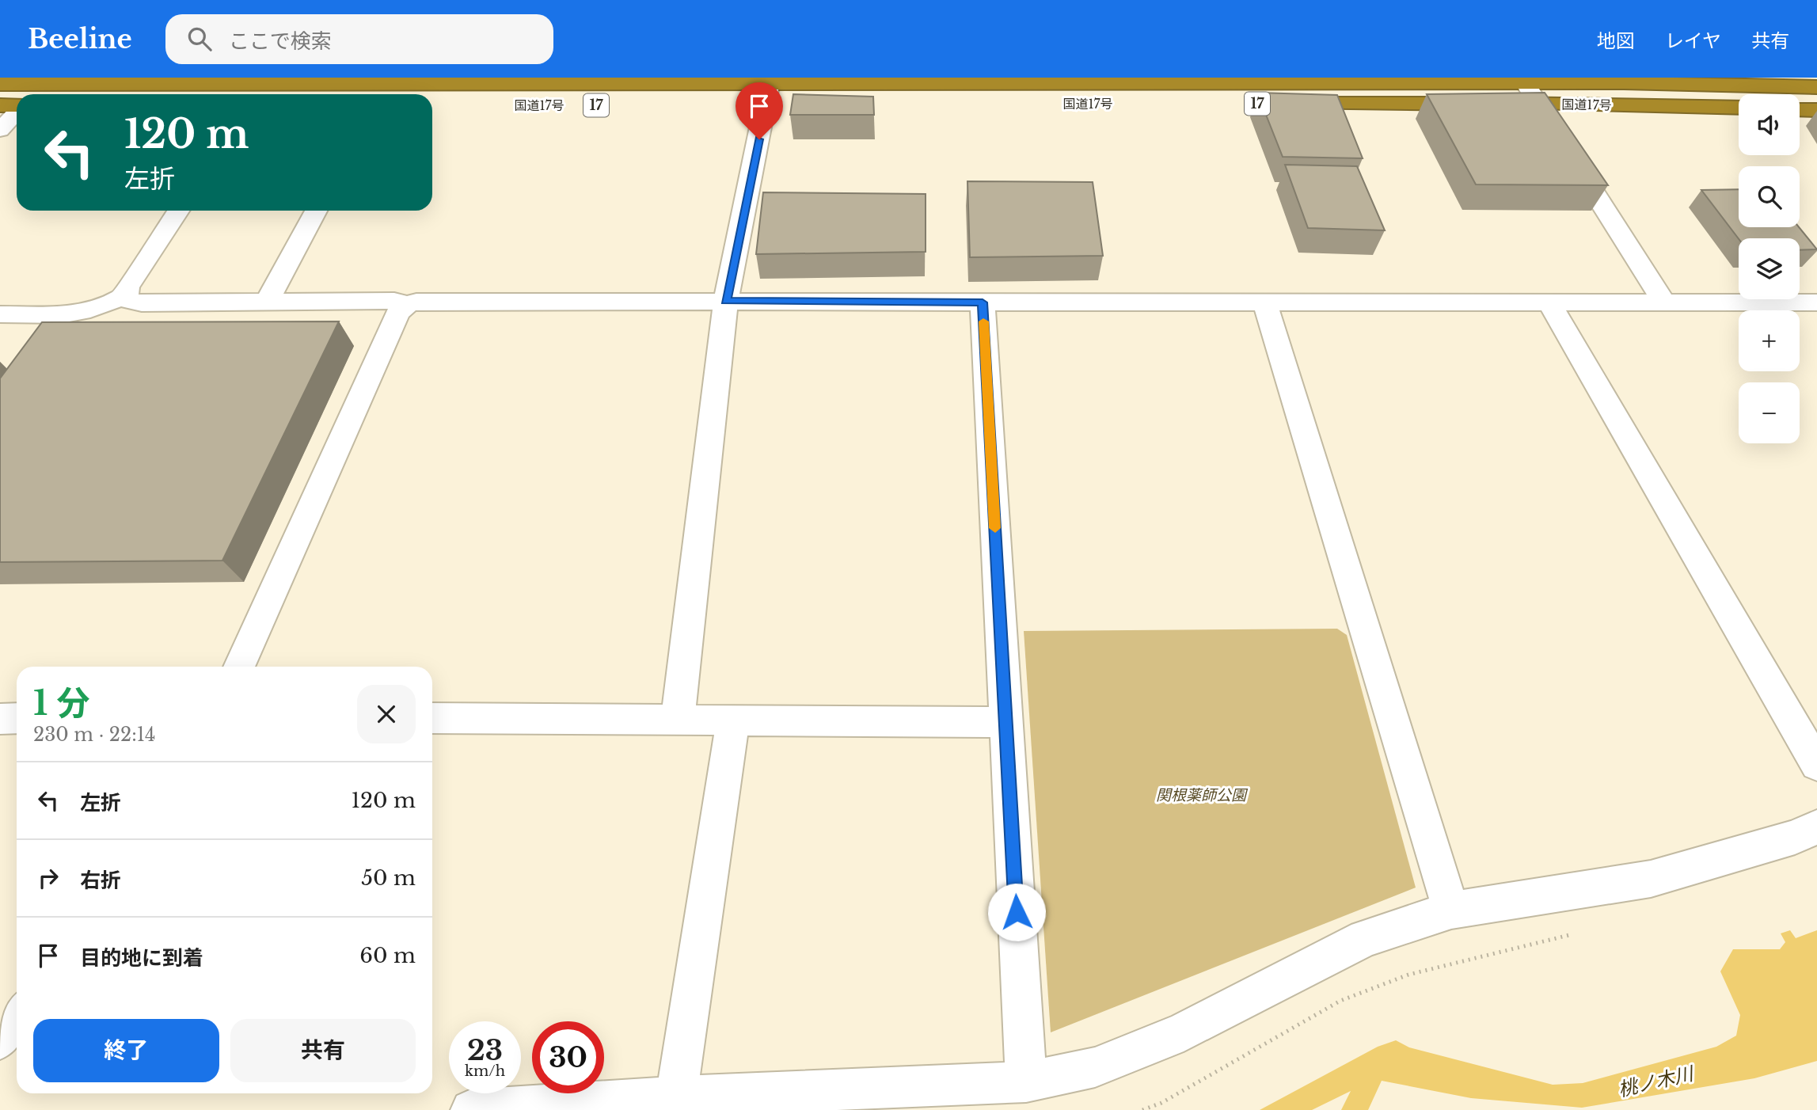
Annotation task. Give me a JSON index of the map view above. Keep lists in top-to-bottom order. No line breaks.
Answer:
{"streets":{"highway":["国道17号","17"]},"water":["桃ノ木川"],"parks":["関根薬師公園"],"page":{"header":"Beeline","search":"ここで検索","nav":["地図","レイヤ","共有"],"map_buttons":["+","−"],"turn":["120 m","左折"],"heading":["1 分","230 m · 22:14"],"list":[{"name":"左折","value":"120 m"},{"name":"右折","value":"50 m"},{"name":"目的地に到着","value":"60 m"}],"buttons":["終了","共有"],"speed":"23 km/h","limit":"30"}}
